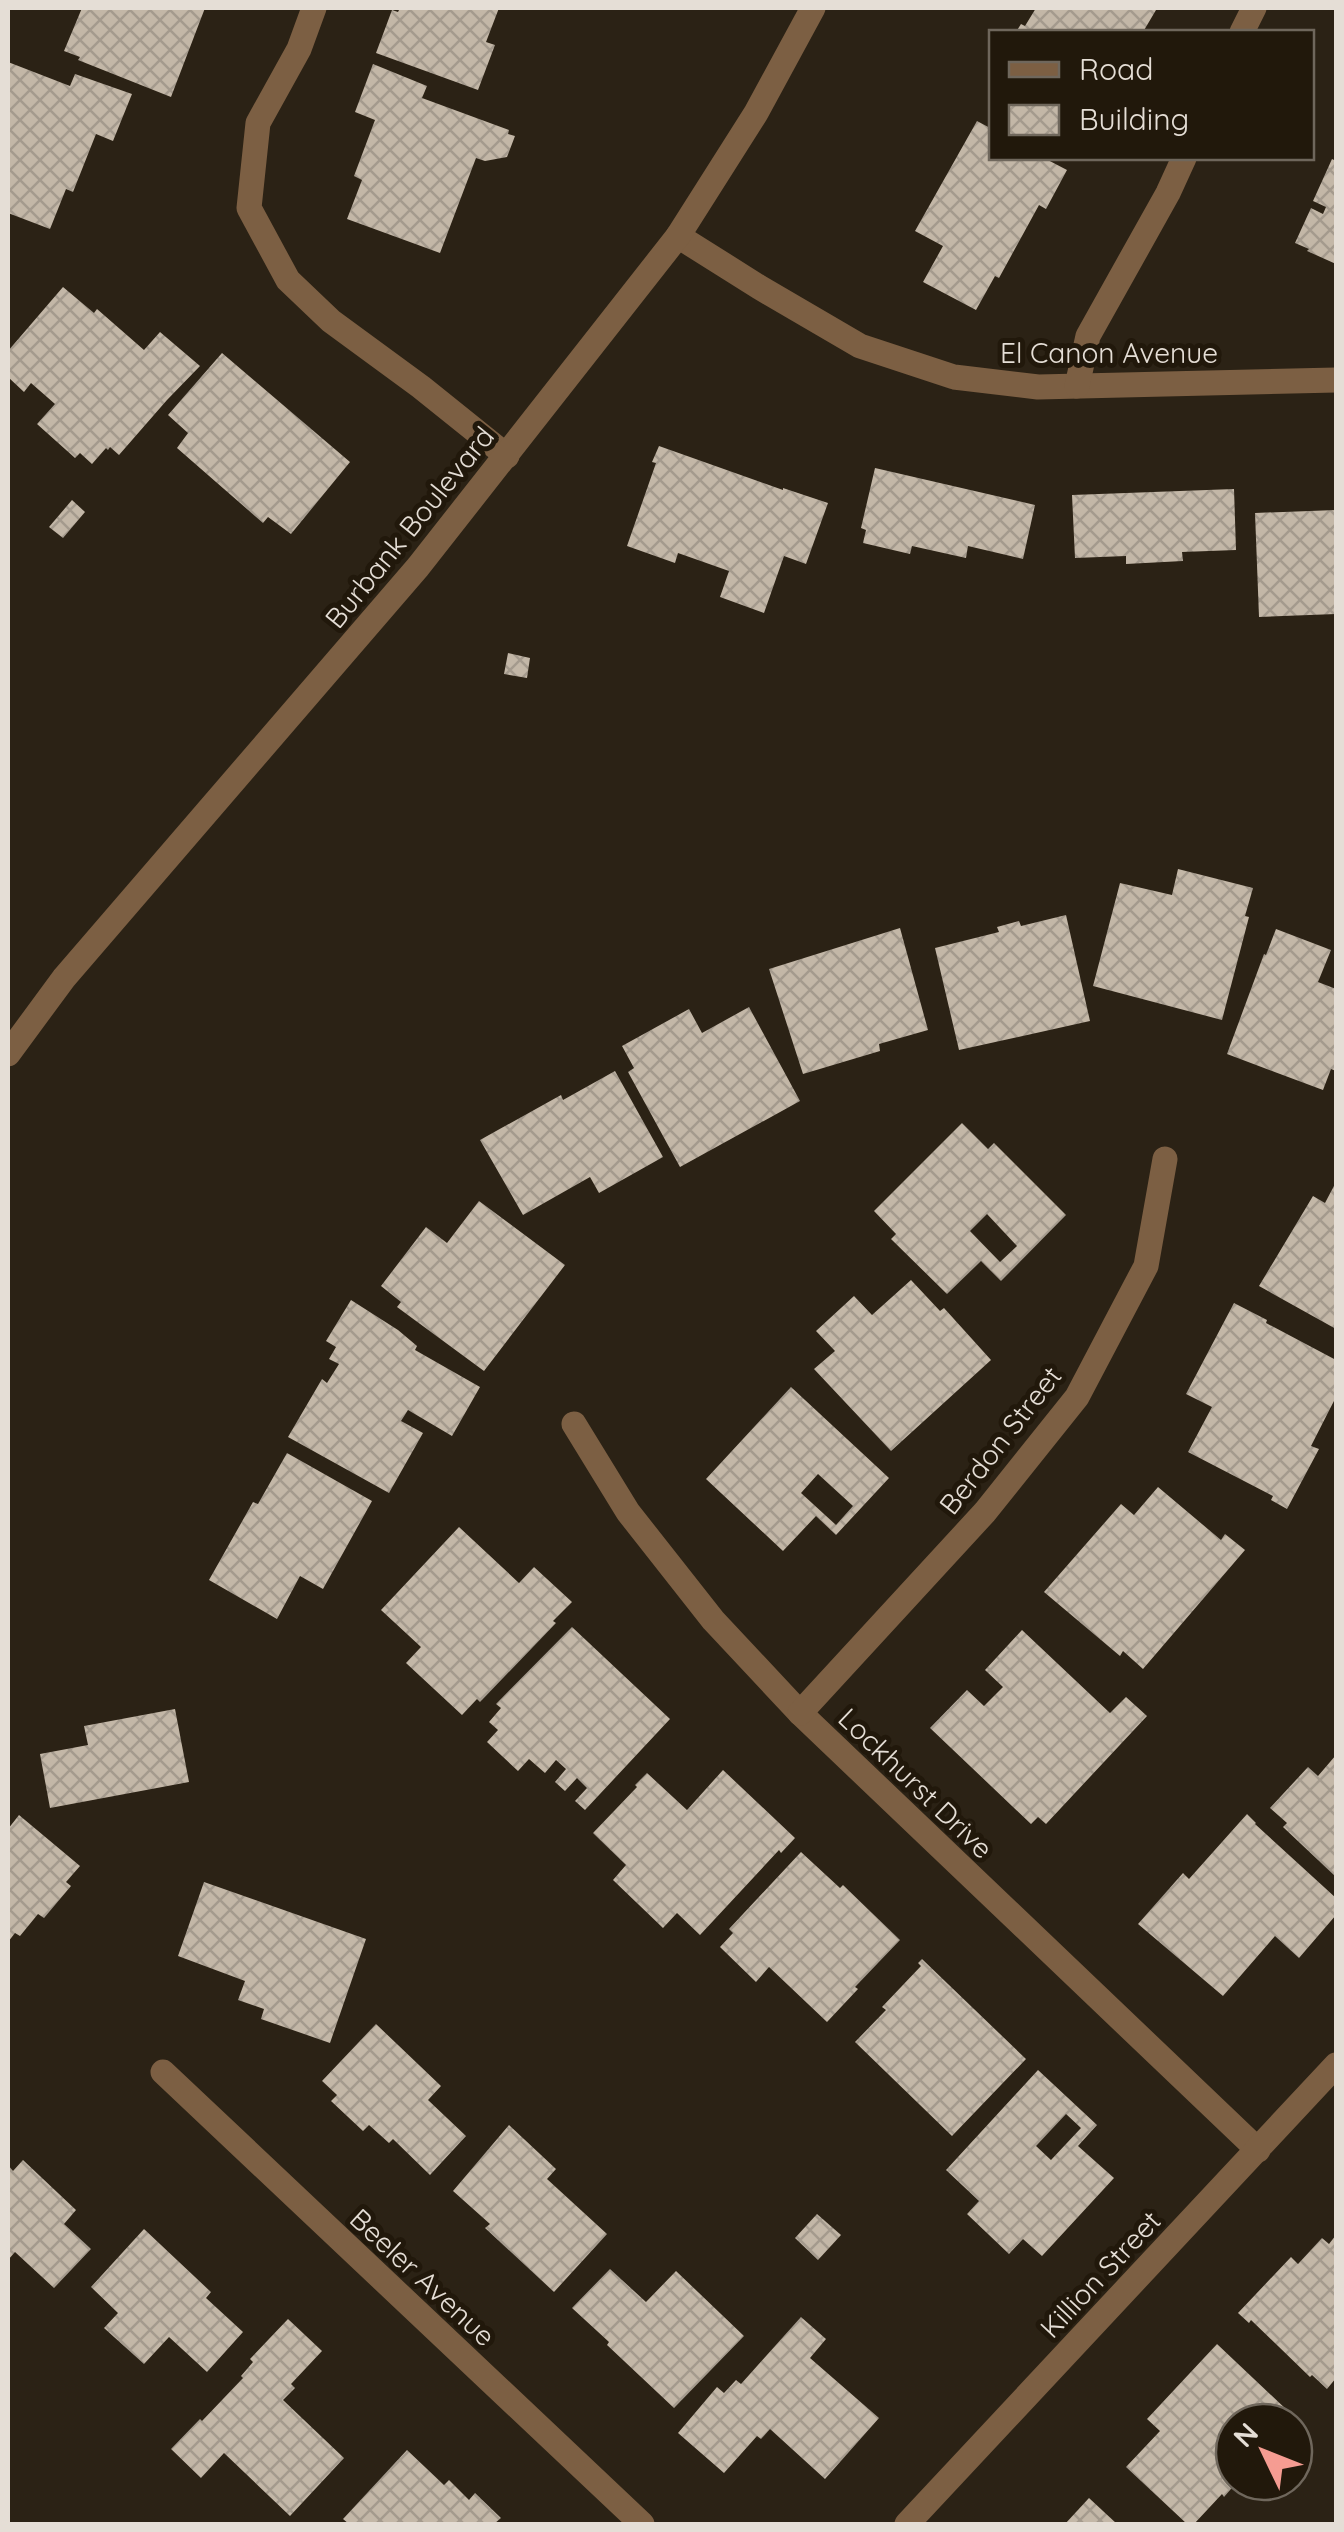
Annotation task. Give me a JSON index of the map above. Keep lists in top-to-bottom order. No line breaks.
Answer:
{"streets":{"street":["El Canon Avenue","Burbank Boulevard","Berdon Street","Lockhurst Drive","Killion Street","Beeler Avenue"]},"crossings":[["El Canon Avenue","Burbank Boulevard"],["Berdon Street","Lockhurst Drive"],["Lockhurst Drive","Killion Street"]],"legend":["Road","Building"],"north":"top left"}
